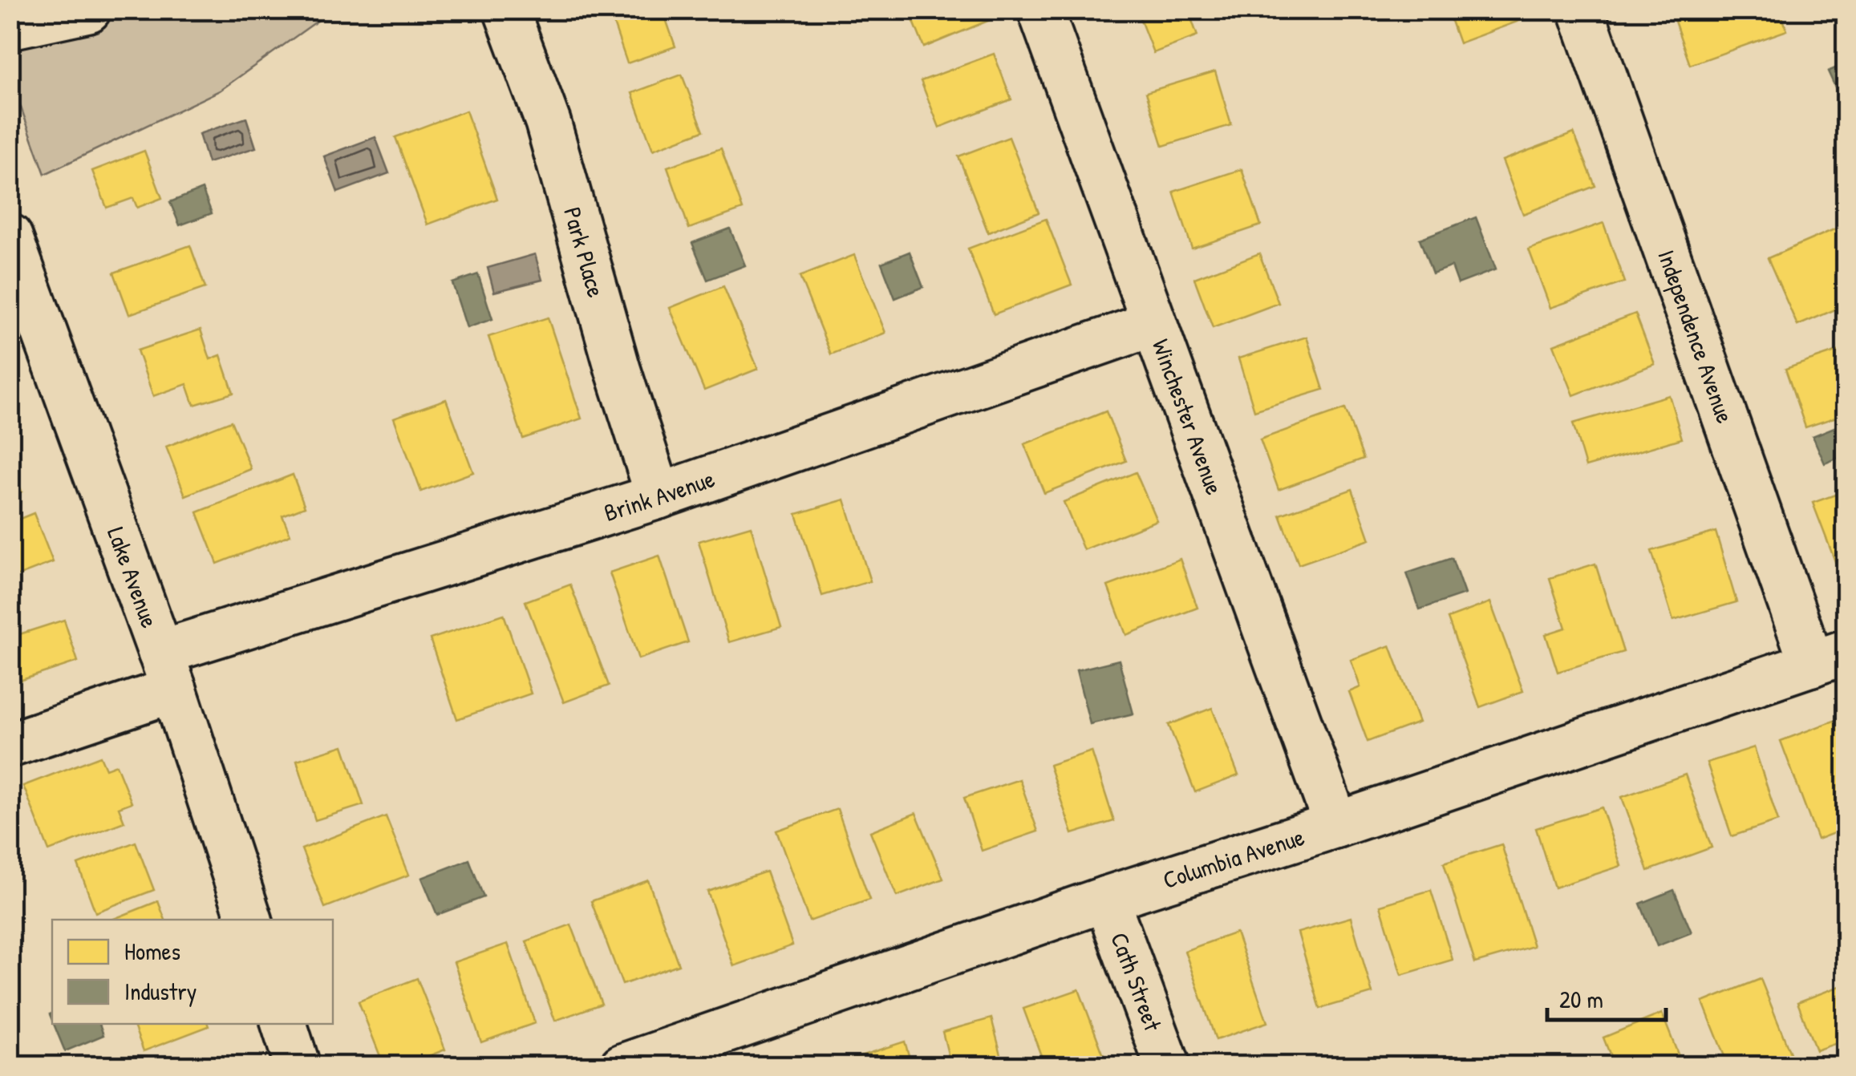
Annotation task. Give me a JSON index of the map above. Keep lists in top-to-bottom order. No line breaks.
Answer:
{"streets":{"street":["Park Place","Independence Avenue","Winchester Avenue","Brink Avenue","Lake Avenue","Columbia Avenue","Cath Street"]},"crossings":[["Park Place","Brink Avenue"],["Independence Avenue","Columbia Avenue"],["Winchester Avenue","Brink Avenue"],["Winchester Avenue","Columbia Avenue"],["Brink Avenue","Lake Avenue"],["Columbia Avenue","Cath Street"]],"legend":["Homes","Industry"],"scale_bar":"20 m"}
